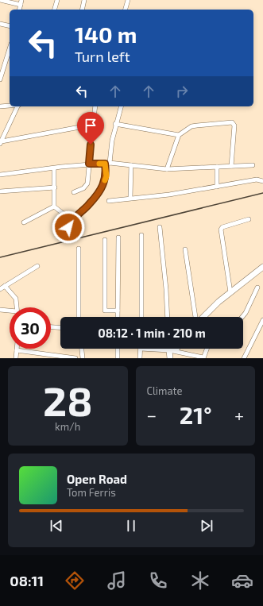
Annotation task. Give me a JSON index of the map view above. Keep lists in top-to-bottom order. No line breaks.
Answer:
{"page":{"turn":["140 m","Turn left"],"limit":"30","trip":"08:12 · 1 min · 210 m","tile":[["28","km/h"],"Climate"],"heat":["−","21°","+"],"song":["Open Road","Tom Ferris"],"tabs":"08:11"}}
